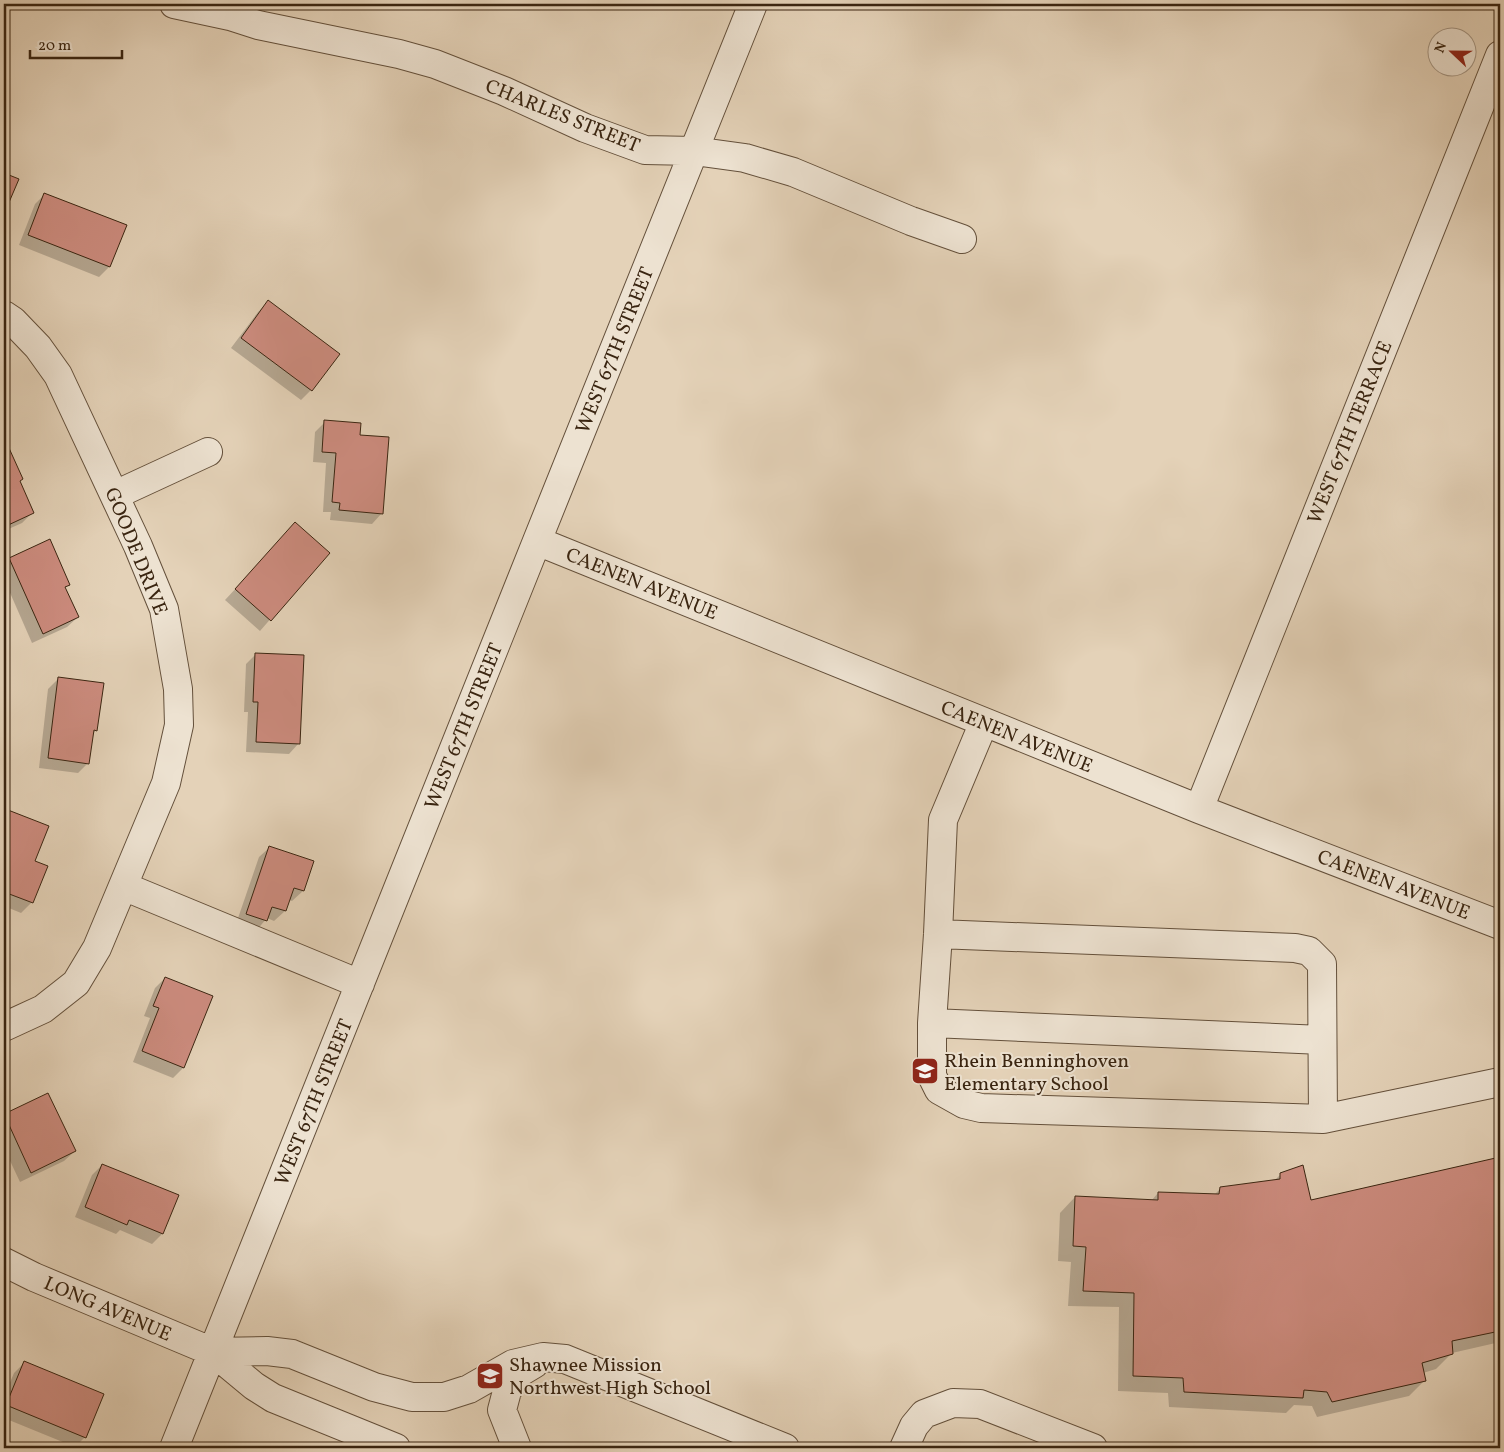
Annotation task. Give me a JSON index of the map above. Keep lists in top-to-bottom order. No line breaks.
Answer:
{"streets":{"street":["CHARLES STREET","WEST 67TH STREET","WEST 67TH TERRACE","GOODE DRIVE","CAENEN AVENUE","LONG AVENUE"]},"crossings":[["CHARLES STREET","WEST 67TH STREET"],["WEST 67TH STREET","CAENEN AVENUE"],["WEST 67TH STREET","LONG AVENUE"],["WEST 67TH TERRACE","CAENEN AVENUE"]],"places":{"school or university":["Rhein Benninghoven Elementary School","Shawnee Mission Northwest High School"]},"scale_bar":"20 m","north":"left"}
